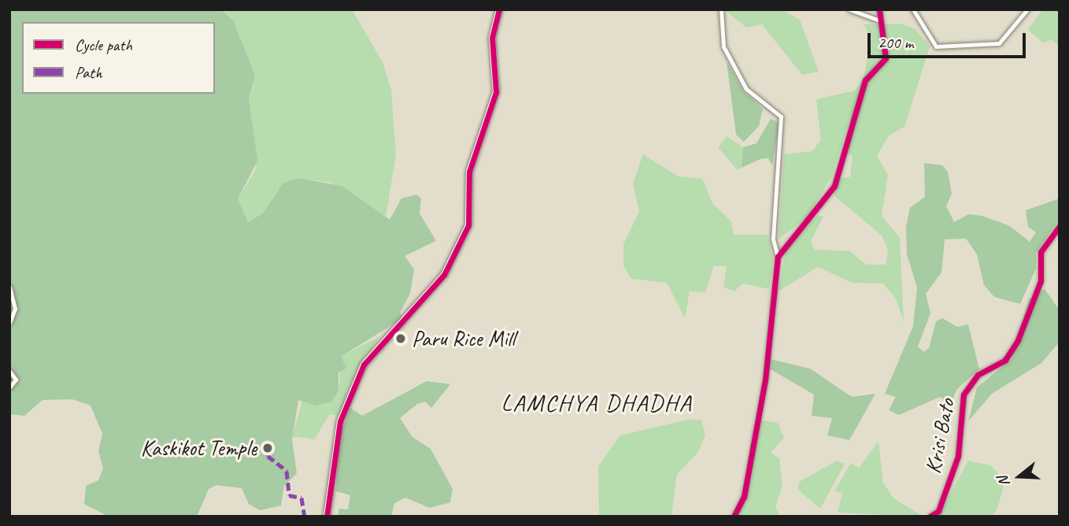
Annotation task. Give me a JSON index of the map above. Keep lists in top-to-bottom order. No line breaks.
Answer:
{"streets":{"street":["Krisi Bato"]},"districts":["LAMCHYA DHADHA"],"places":["Paru Rice Mill","Kaskikot Temple"],"legend":["Cycle path","Path"],"scale_bar":"200 m","north":"left"}
